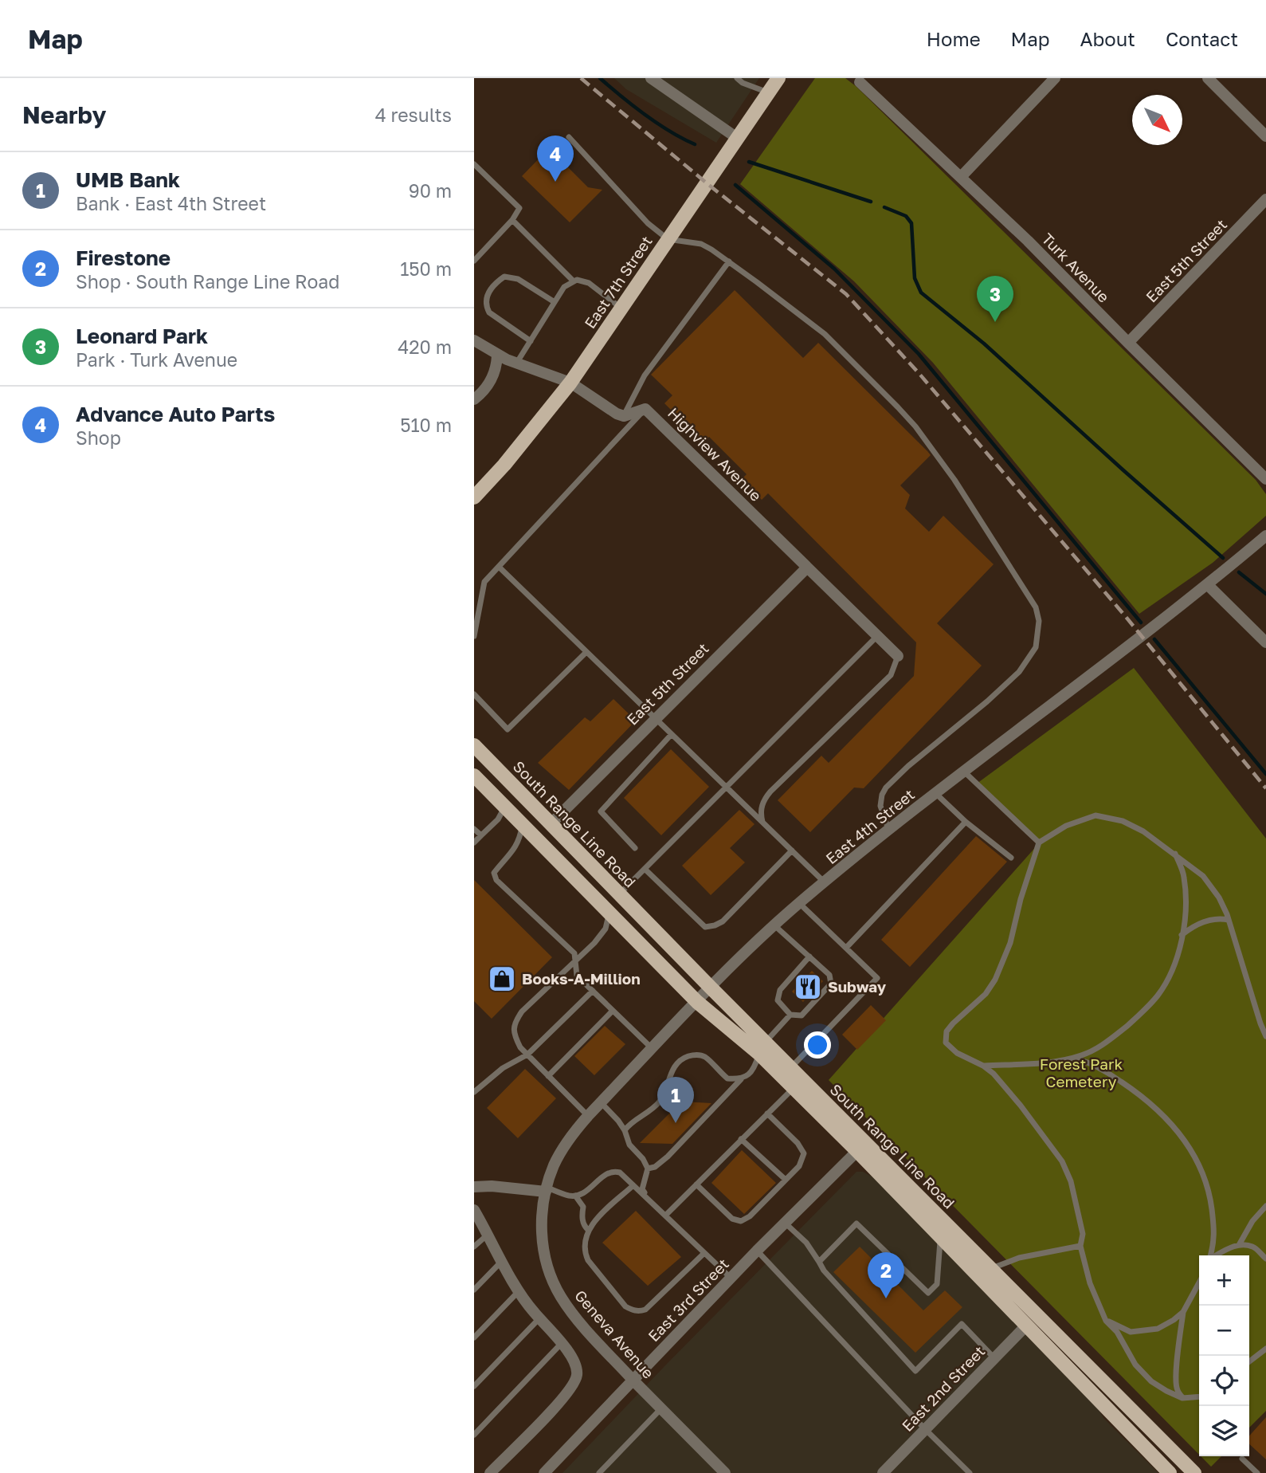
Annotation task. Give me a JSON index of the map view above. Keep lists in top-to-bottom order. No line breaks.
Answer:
{"streets":{"main road":["East 7th Street","South Range Line Road"],"street":["East 5th Street","Turk Avenue","Highview Avenue","East 4th Street","East 3rd Street","Geneva Avenue","East 2nd Street"]},"crossings":[["East 5th Street","Turk Avenue"],["East 5th Street","Highview Avenue"],["East 5th Street","South Range Line Road"],["South Range Line Road","East 4th Street"],["South Range Line Road","East 3rd Street"],["South Range Line Road","East 2nd Street"],["East 4th Street","Geneva Avenue"],["East 3rd Street","Geneva Avenue"]],"parks":["Forest Park Cemetery"],"places":{"shop":["Books-A-Million"],"restaurant":["Subway"]},"north":"bottom right","page":{"header":"Map","nav":["Home","Map","About","Contact"],"heading":["Nearby","4 results"],"pins":["4","3","1","2"],"list":[{"mark":"1","name":"UMB Bank","note":"Bank · East 4th Street","value":"90 m"},{"mark":"2","name":"Firestone","note":"Shop · South Range Line Road","value":"150 m"},{"mark":"3","name":"Leonard Park","note":"Park · Turk Avenue","value":"420 m"},{"mark":"4","name":"Advance Auto Parts","note":"Shop","value":"510 m"}],"map_buttons":["+","−"]}}
